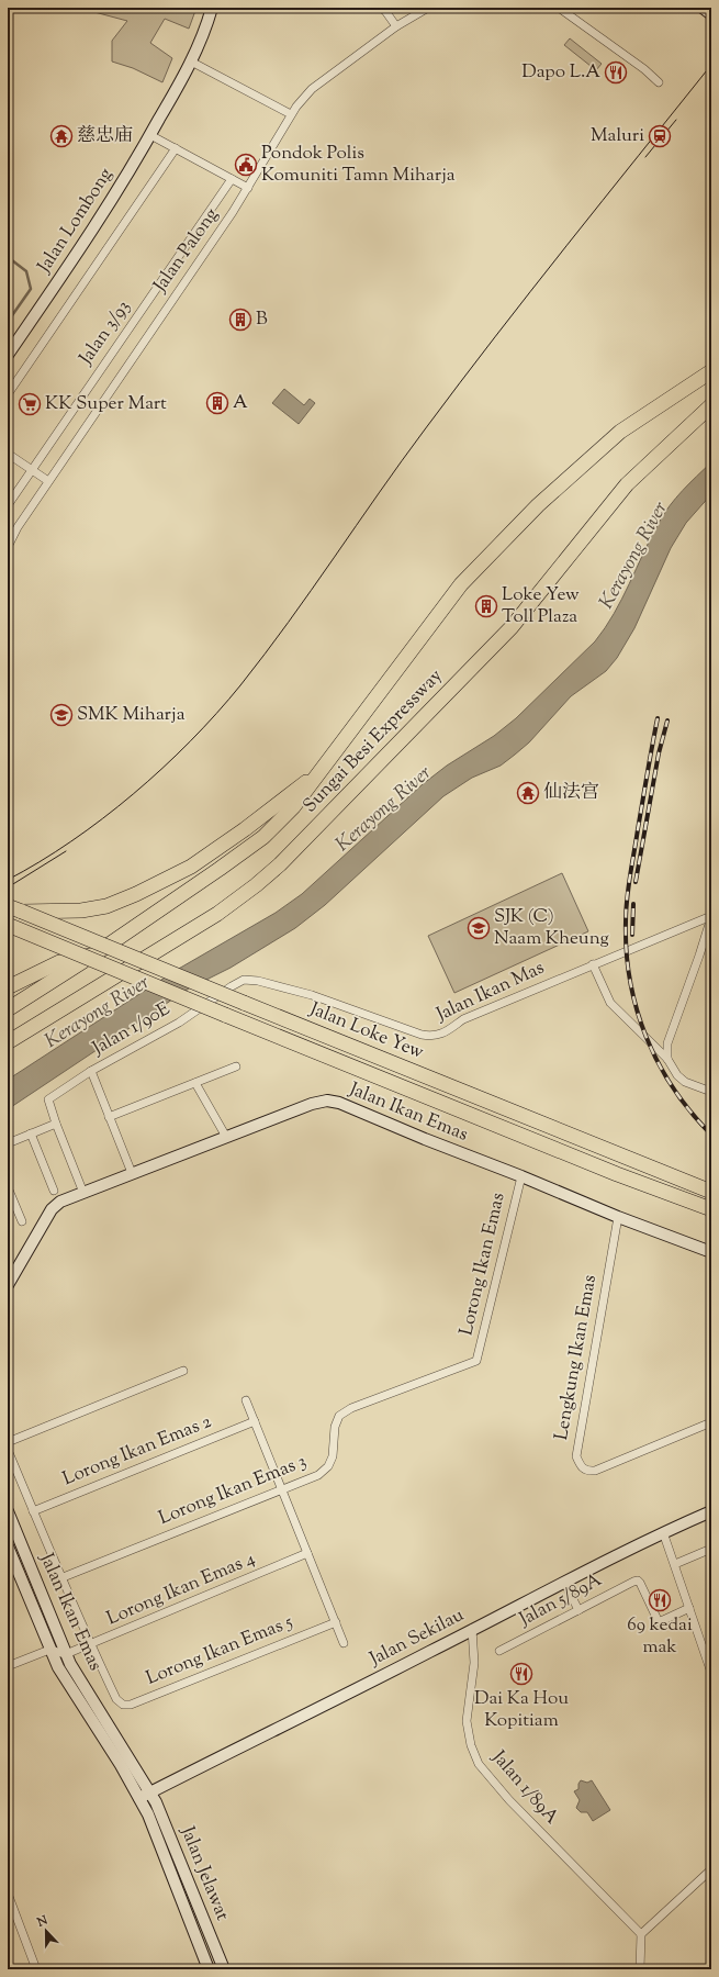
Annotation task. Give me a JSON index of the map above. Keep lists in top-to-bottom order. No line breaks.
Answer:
{"streets":{"highway":["Sungai Besi Expressway","Jalan Loke Yew"],"street":["Jalan Lombong","Jalan Palong","Jalan 3/93","Jalan Ikan Mas","Jalan 1/90E","Jalan Ikan Emas","Lorong Ikan Emas","Lengkung Ikan Emas","Lorong Ikan Emas 2","Lorong Ikan Emas 3","Lorong Ikan Emas 4","Jalan 5/89A","Jalan Sekilau","Lorong Ikan Emas 5","Jalan 1/89A","Jalan Jelawat"]},"crossings":[["Jalan Ikan Mas","Jalan 1/90E"],["Jalan 1/90E","Jalan Ikan Emas"],["Jalan Ikan Emas","Lorong Ikan Emas"],["Jalan Ikan Emas","Lengkung Ikan Emas"],["Jalan Ikan Emas","Lorong Ikan Emas 4"],["Jalan Ikan Emas","Jalan Sekilau"],["Jalan Ikan Emas","Jalan Jelawat"],["Lorong Ikan Emas","Lorong Ikan Emas 3"],["Lorong Ikan Emas 4","Lorong Ikan Emas 5"],["Jalan Sekilau","Jalan 1/89A"],["Jalan Sekilau","Jalan Jelawat"]],"water":["Kerayong River"],"places":{"restaurant":["Dapo L.A","69 kedai mak","Dai Ka Hou Kopitiam"],"temple":["慈忠庙","仙法宫"],"station":["Maluri"],"public building":["Pondok Polis Komuniti Tamn Miharja"],"building":["B","A","Loke Yew Toll Plaza"],"supermarket":["KK Super Mart"],"school or university":["SMK Miharja","SJK (C) Naam Kheung"]},"north":"top"}
